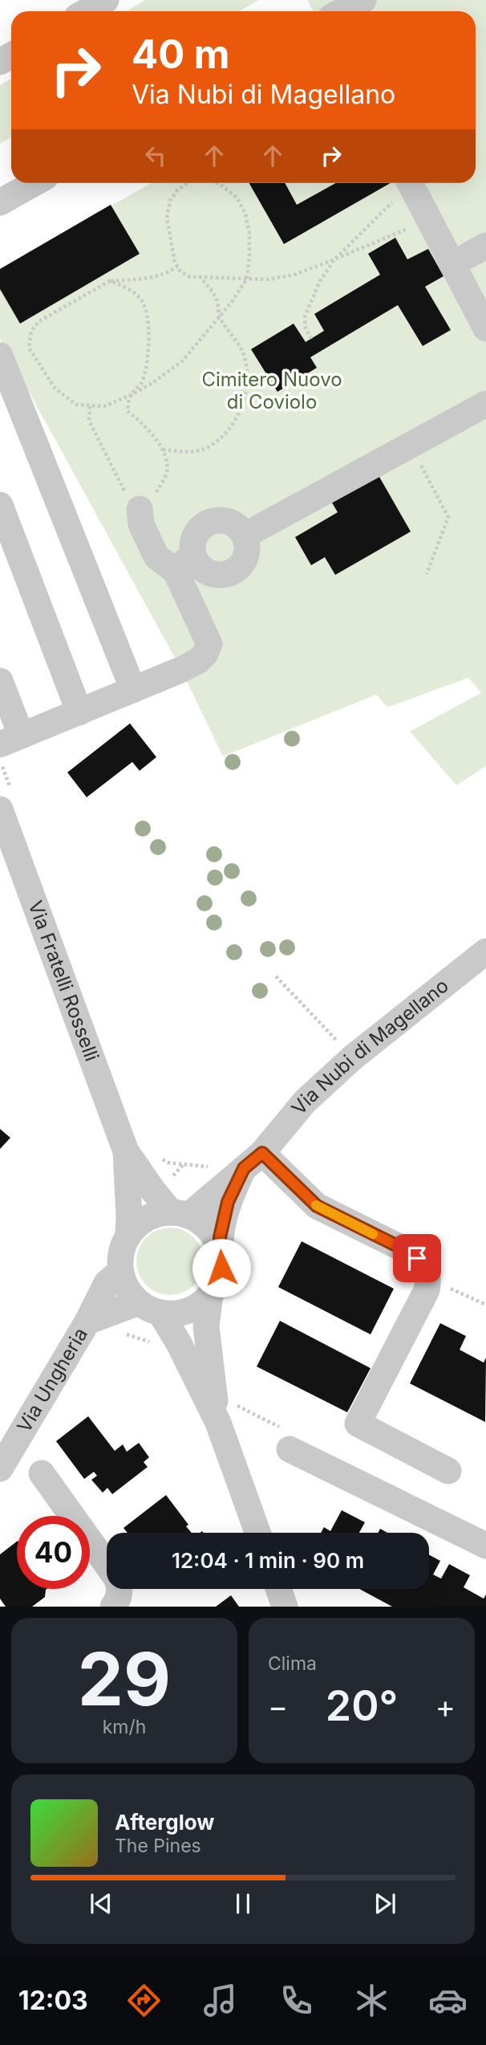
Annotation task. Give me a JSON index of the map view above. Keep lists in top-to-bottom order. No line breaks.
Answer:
{"streets":{"street":["Via Fratelli Rosselli","Via Nubi di Magellano","Via Ungheria"]},"crossings":[["Via Fratelli Rosselli","Via Nubi di Magellano"],["Via Fratelli Rosselli","Via Ungheria"],["Via Nubi di Magellano","Via Ungheria"]],"parks":["Cimitero Nuovo di Coviolo"],"page":{"turn":["40 m","Via Nubi di Magellano"],"limit":"40","trip":"12:04 · 1 min · 90 m","tile":[["29","km/h"],"Clima"],"heat":["−","20°","+"],"song":["Afterglow","The Pines"],"tabs":"12:03"}}
